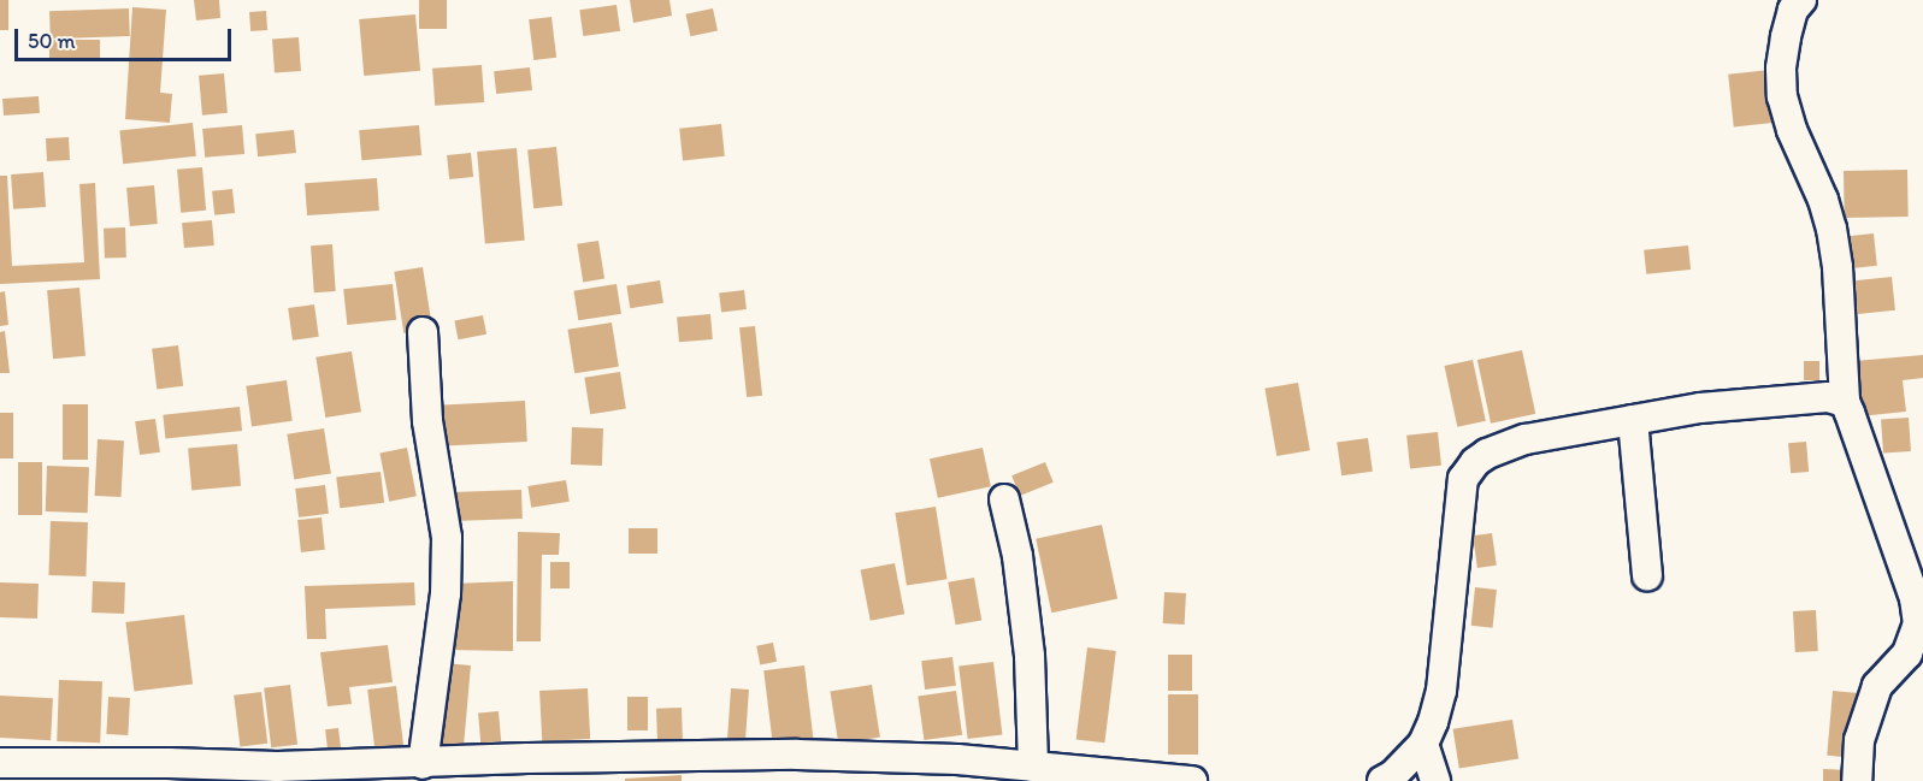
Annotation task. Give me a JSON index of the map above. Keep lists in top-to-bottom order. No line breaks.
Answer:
{"scale_bar":"50 m"}
